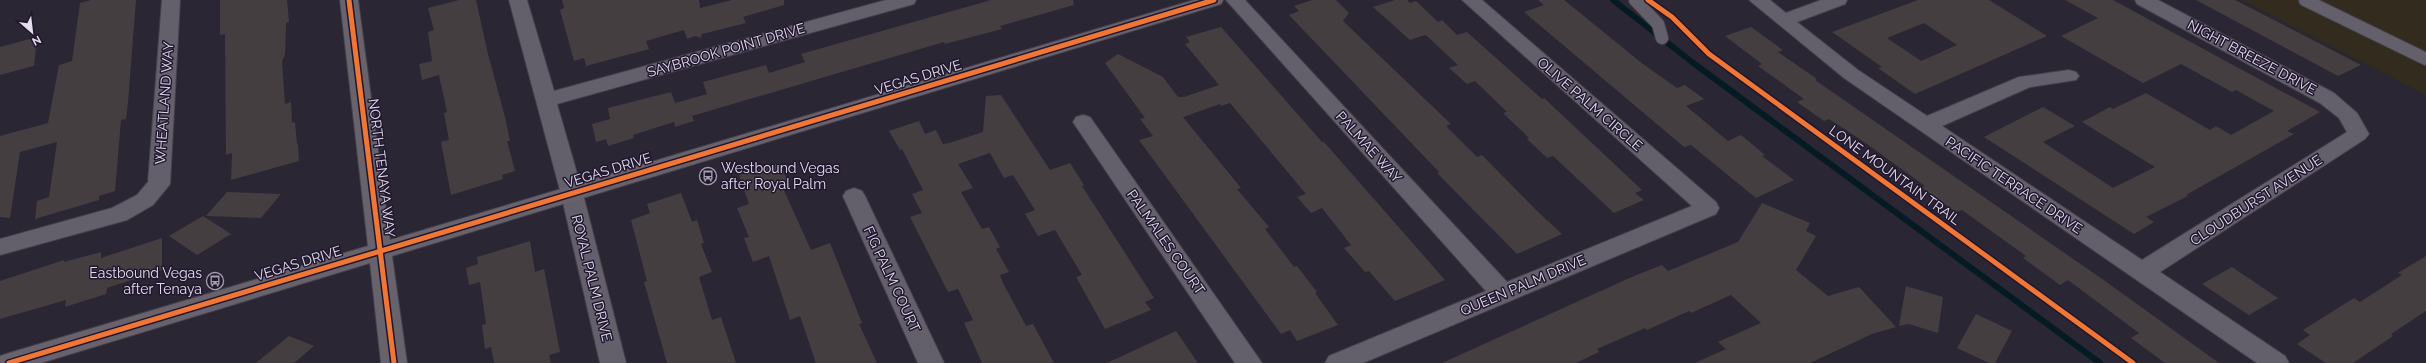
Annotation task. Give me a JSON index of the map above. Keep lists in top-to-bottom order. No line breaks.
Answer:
{"streets":{"main road":["VEGAS DRIVE","NORTH TENAYA WAY"],"street":["SAYBROOK POINT DRIVE","NIGHT BREEZE DRIVE","WHEATLAND WAY","OLIVE PALM CIRCLE","PALMAE WAY","PACIFIC TERRACE DRIVE","CLOUDBURST AVENUE","PALMALES COURT","ROYAL PALM DRIVE","FIG PALM COURT","QUEEN PALM DRIVE"],"cycle path":["LONE MOUNTAIN TRAIL"]},"crossings":[["SAYBROOK POINT DRIVE","ROYAL PALM DRIVE"],["NIGHT BREEZE DRIVE","CLOUDBURST AVENUE"],["VEGAS DRIVE","NORTH TENAYA WAY"],["VEGAS DRIVE","ROYAL PALM DRIVE"],["OLIVE PALM CIRCLE","QUEEN PALM DRIVE"],["PALMAE WAY","QUEEN PALM DRIVE"],["PACIFIC TERRACE DRIVE","CLOUDBURST AVENUE"]],"places":{"bus stop":["Westbound Vegas after Royal Palm","Eastbound Vegas after Tenaya"]},"north":"bottom right"}
